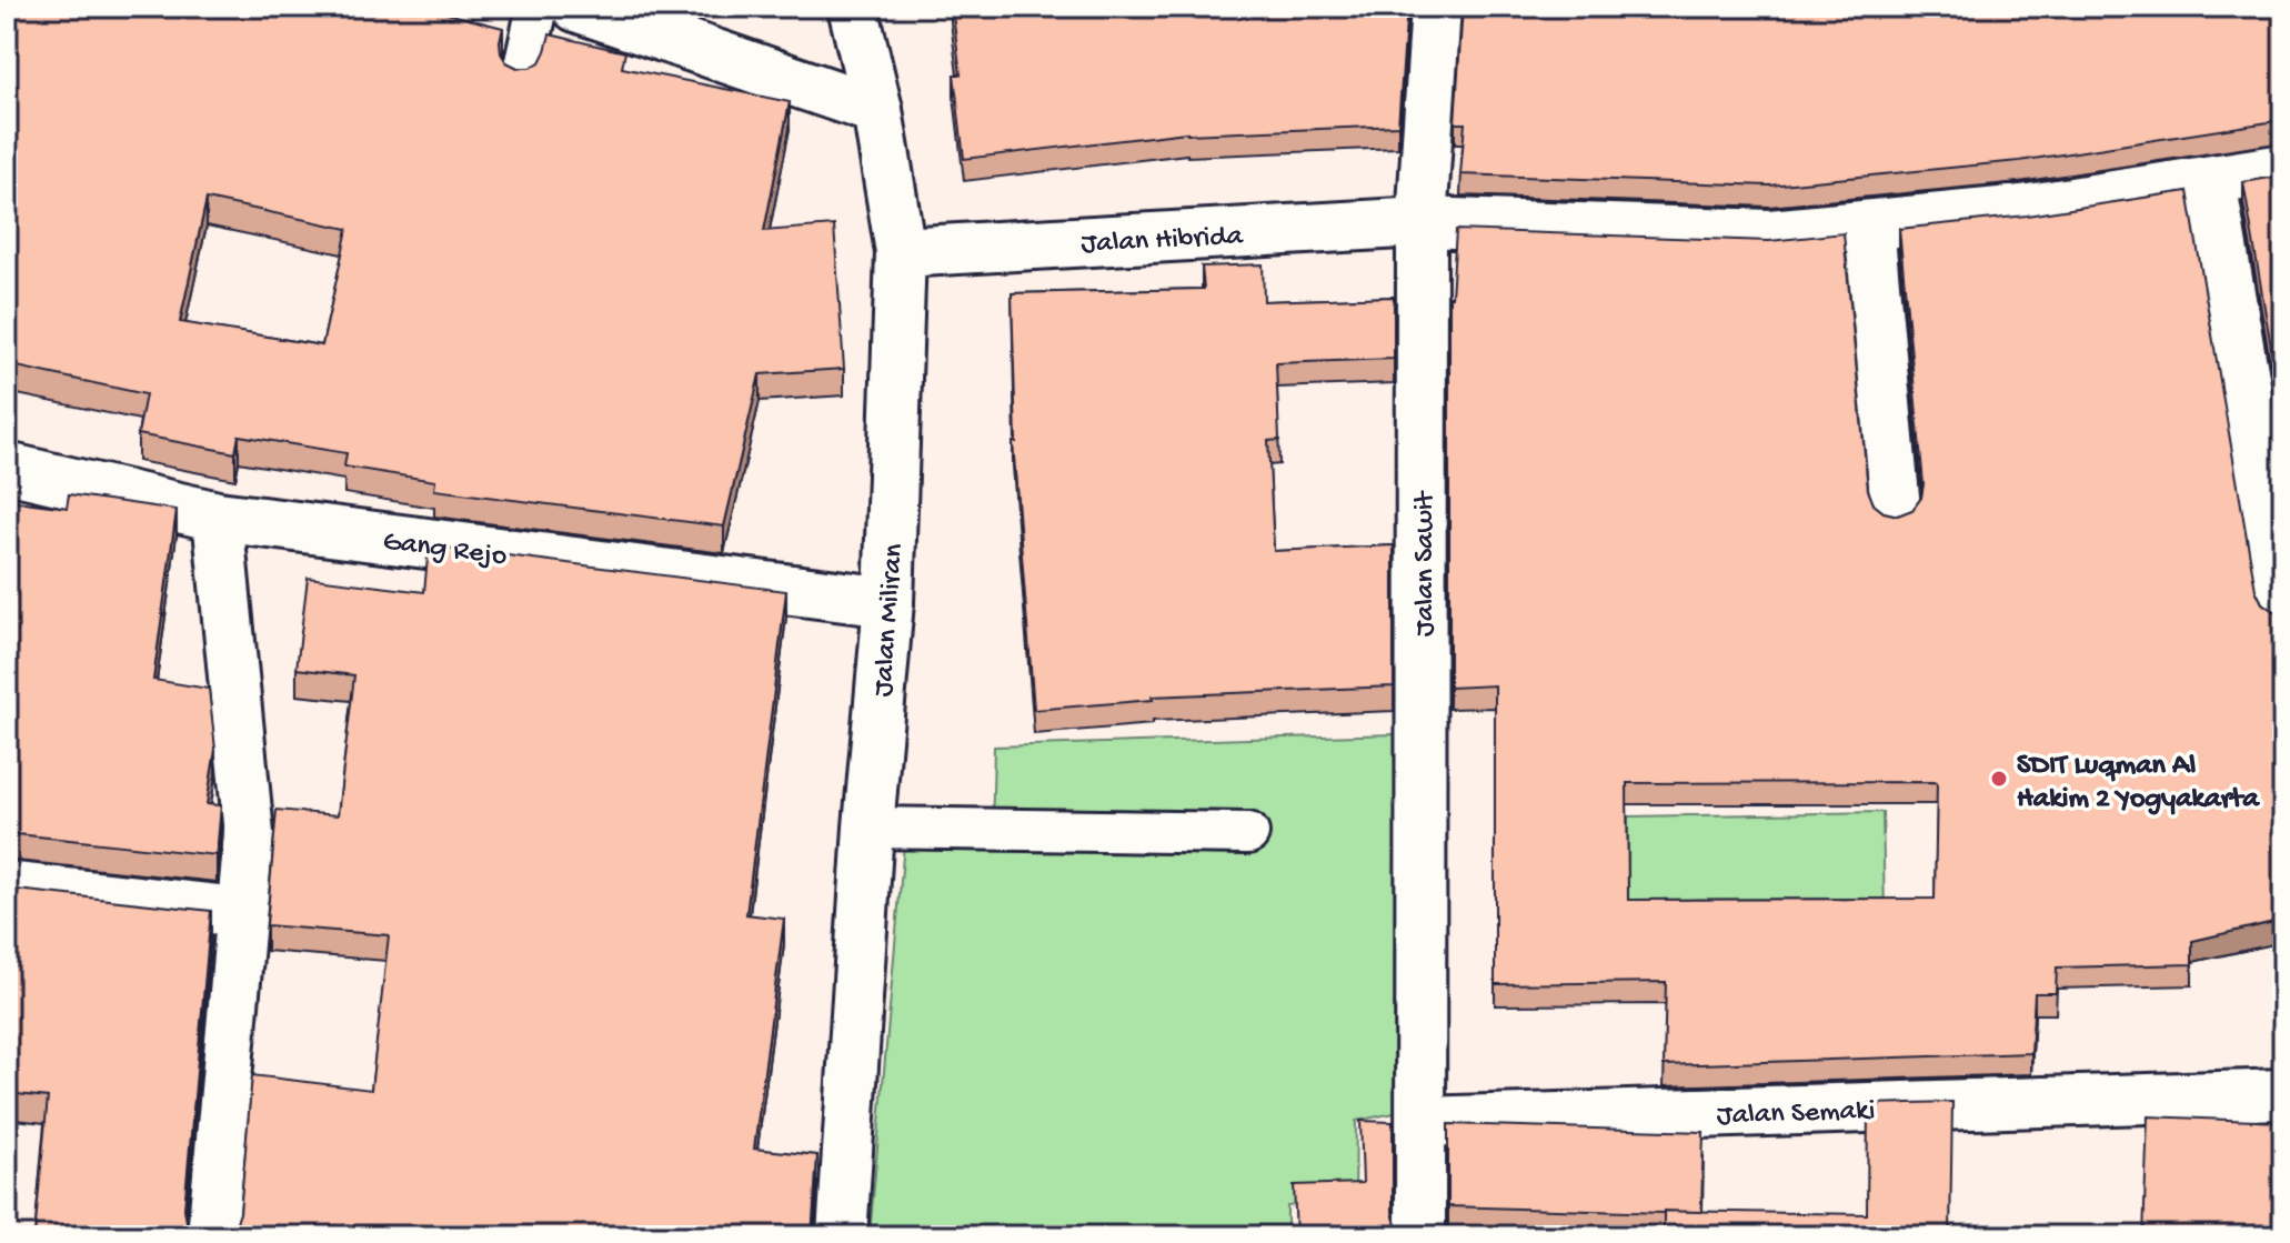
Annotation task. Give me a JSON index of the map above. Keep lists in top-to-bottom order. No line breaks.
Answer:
{"streets":{"street":["Jalan Hibrida","Gang Rejo","Jalan Sawit","Jalan Miliran","Jalan Semaki"]},"crossings":[["Jalan Hibrida","Jalan Sawit"],["Jalan Hibrida","Jalan Miliran"],["Gang Rejo","Jalan Miliran"],["Jalan Sawit","Jalan Semaki"]],"places":["SDIT Luqman Al Hakim 2 Yogyakarta"]}
